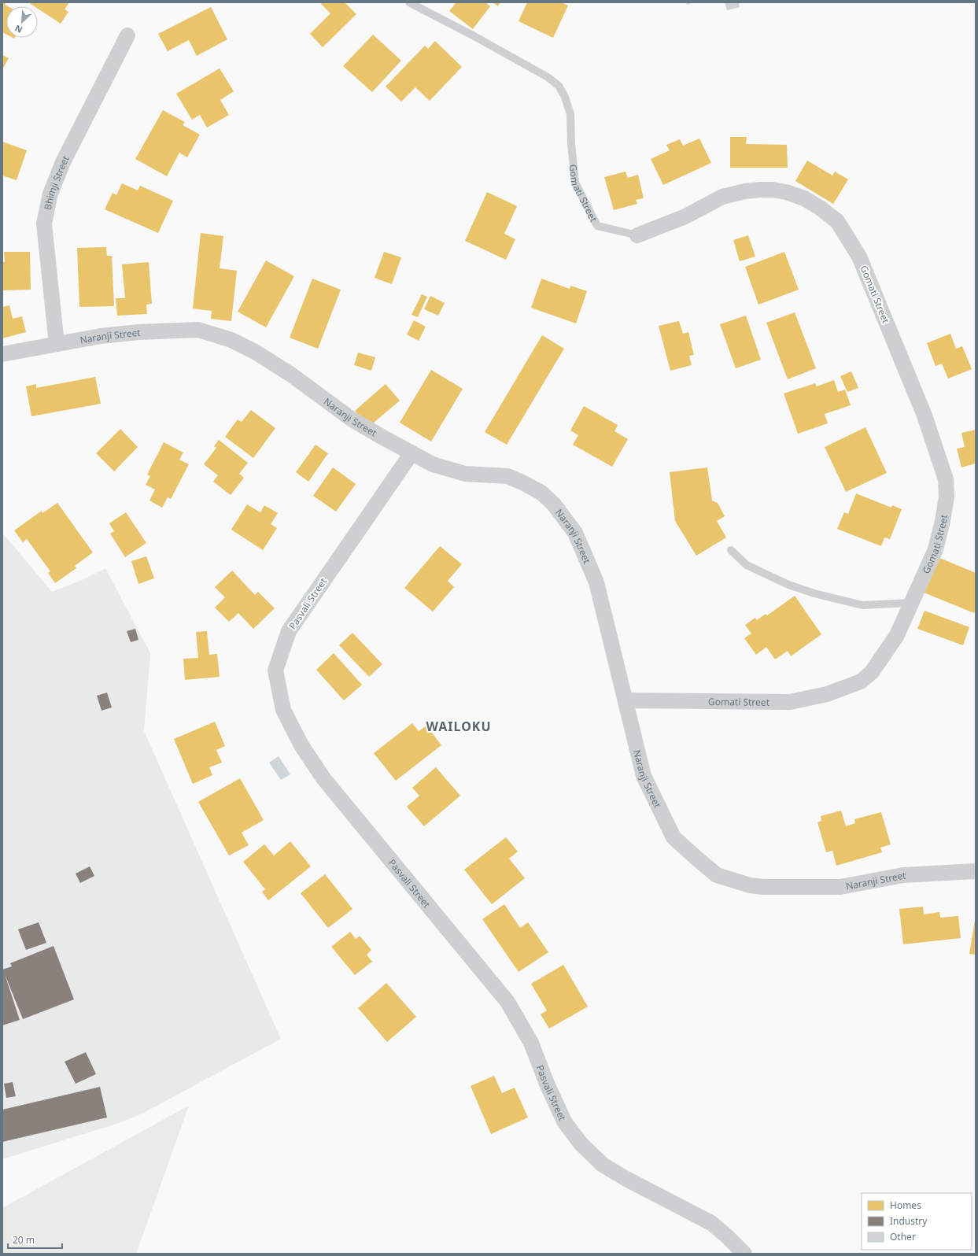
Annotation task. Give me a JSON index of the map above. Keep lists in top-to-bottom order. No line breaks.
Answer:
{"streets":{"street":["Bhimji Street","Gomati Street","Naranji Street","Pasvali Street"]},"crossings":[["Bhimji Street","Naranji Street"],["Gomati Street","Naranji Street"],["Naranji Street","Pasvali Street"]],"districts":["WAILOKU"],"legend":["Homes","Industry","Other"],"scale_bar":"20 m","north":"bottom left"}
